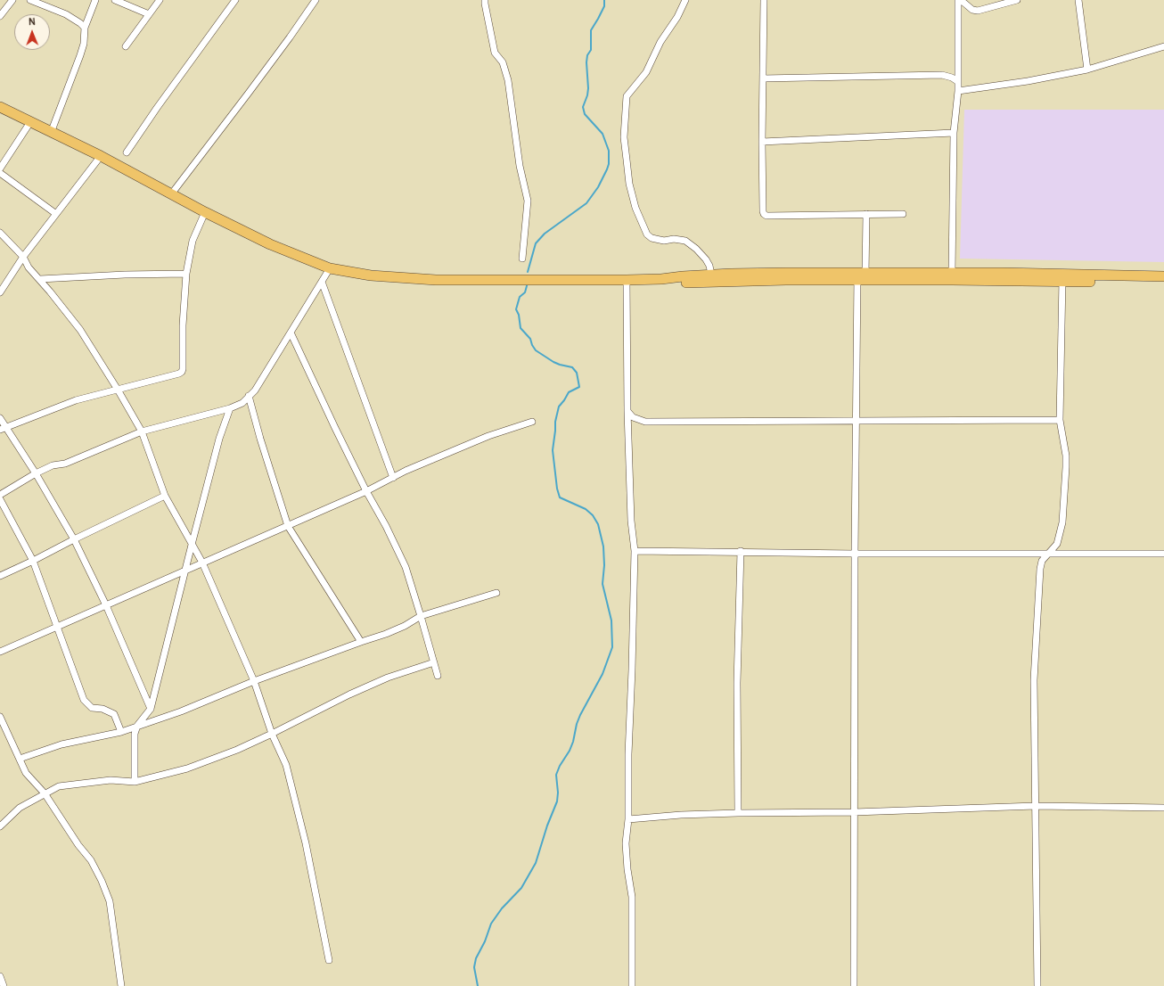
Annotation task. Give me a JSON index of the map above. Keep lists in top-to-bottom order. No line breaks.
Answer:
{"north":"top"}
